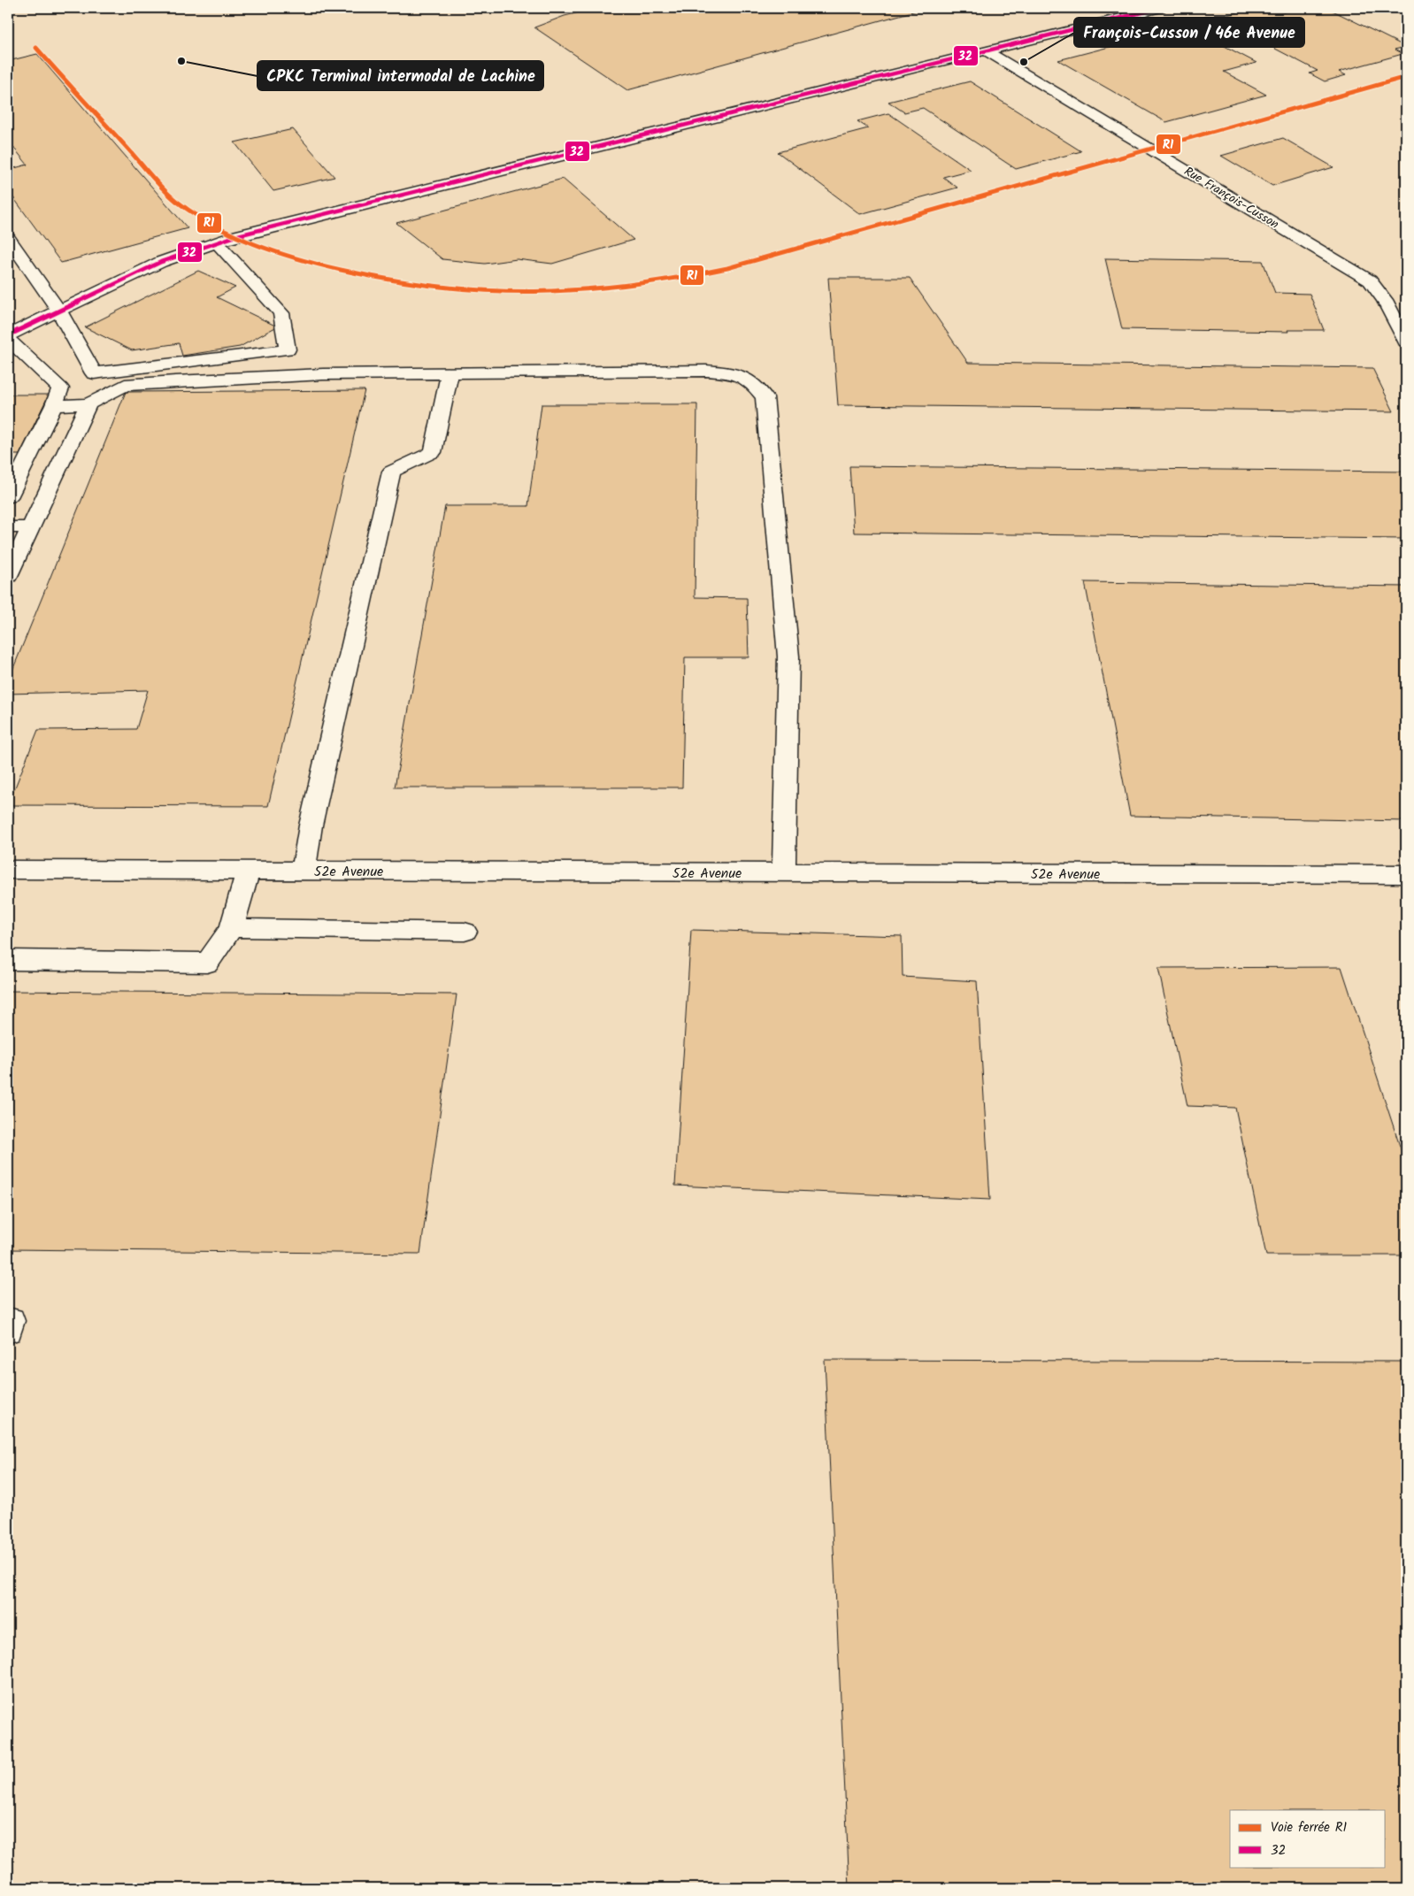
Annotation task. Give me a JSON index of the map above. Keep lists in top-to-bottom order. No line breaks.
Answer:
{"streets":{"street":["Rue François-Cusson","52e Avenue"]},"places":["CPKC Terminal intermodal de Lachine","François-Cusson / 46e Avenue"],"lines":["transit line 32","rail line R1"],"legend":["Voie ferrée R1","32"]}
